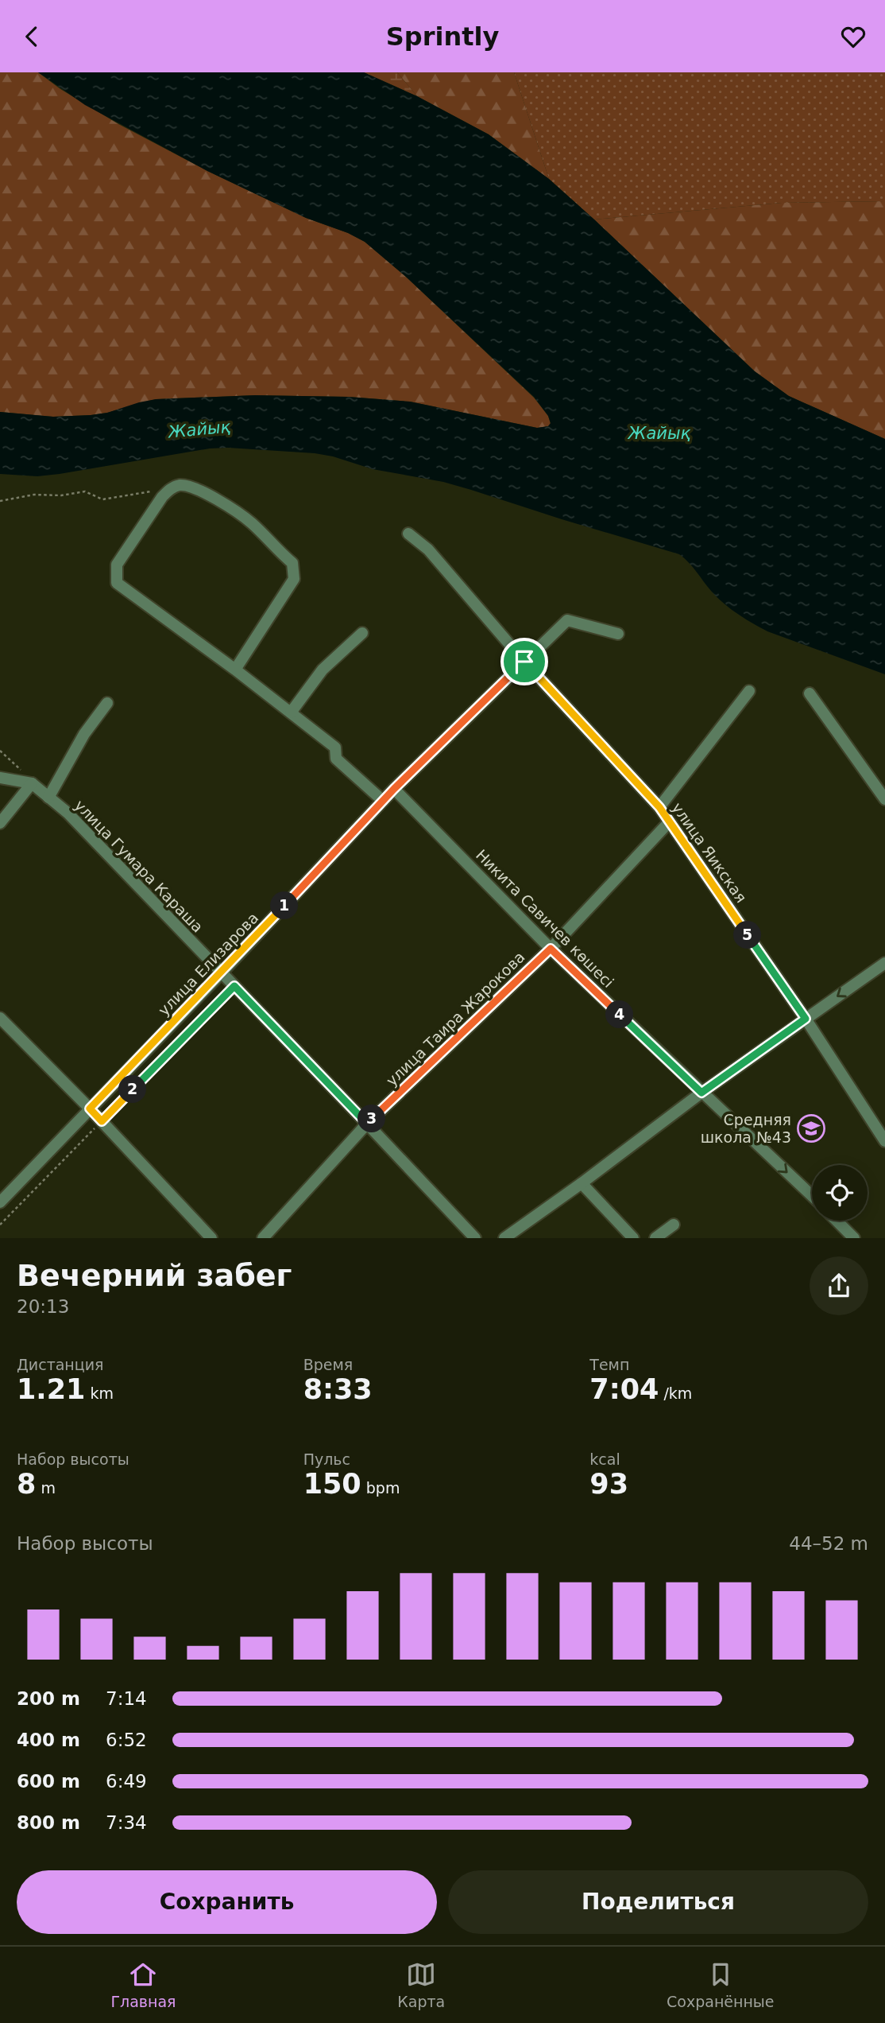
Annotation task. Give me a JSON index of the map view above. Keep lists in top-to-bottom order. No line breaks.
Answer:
{"streets":{"street":["улица Яикская","улица Гумара Караша","Никита Савичев көшесі","улица Елизарова","улица Таира Жарокова"]},"crossings":[["улица Яикская","улица Елизарова"],["улица Яикская","улица Таира Жарокова"],["улица Гумара Караша","улица Елизарова"],["улица Гумара Караша","улица Таира Жарокова"],["Никита Савичев көшесі","улица Елизарова"],["Никита Савичев көшесі","улица Таира Жарокова"]],"water":["Жайық"],"places":{"school or university":["Средняя школа №43"]},"page":{"header":"Sprintly","pins":["1","5","4","2","3"],"heading":["Вечерний забег","20:13"],"stats":[["Дистанция","1.21 km"],["Время","8:33"],["Темп","7:04 /km"],["Набор высоты","8 m"],["Пульс","150 bpm"],["kcal","93"]],"chart":["Набор высоты","44–52 m"],"list":[{"name":"200 m","note":"7:14"},{"name":"400 m","note":"6:52"},{"name":"600 m","note":"6:49"},{"name":"800 m","note":"7:34"}],"buttons":["Сохранить","Поделиться"],"tabs":["Главная","Карта","Сохранённые"]}}
